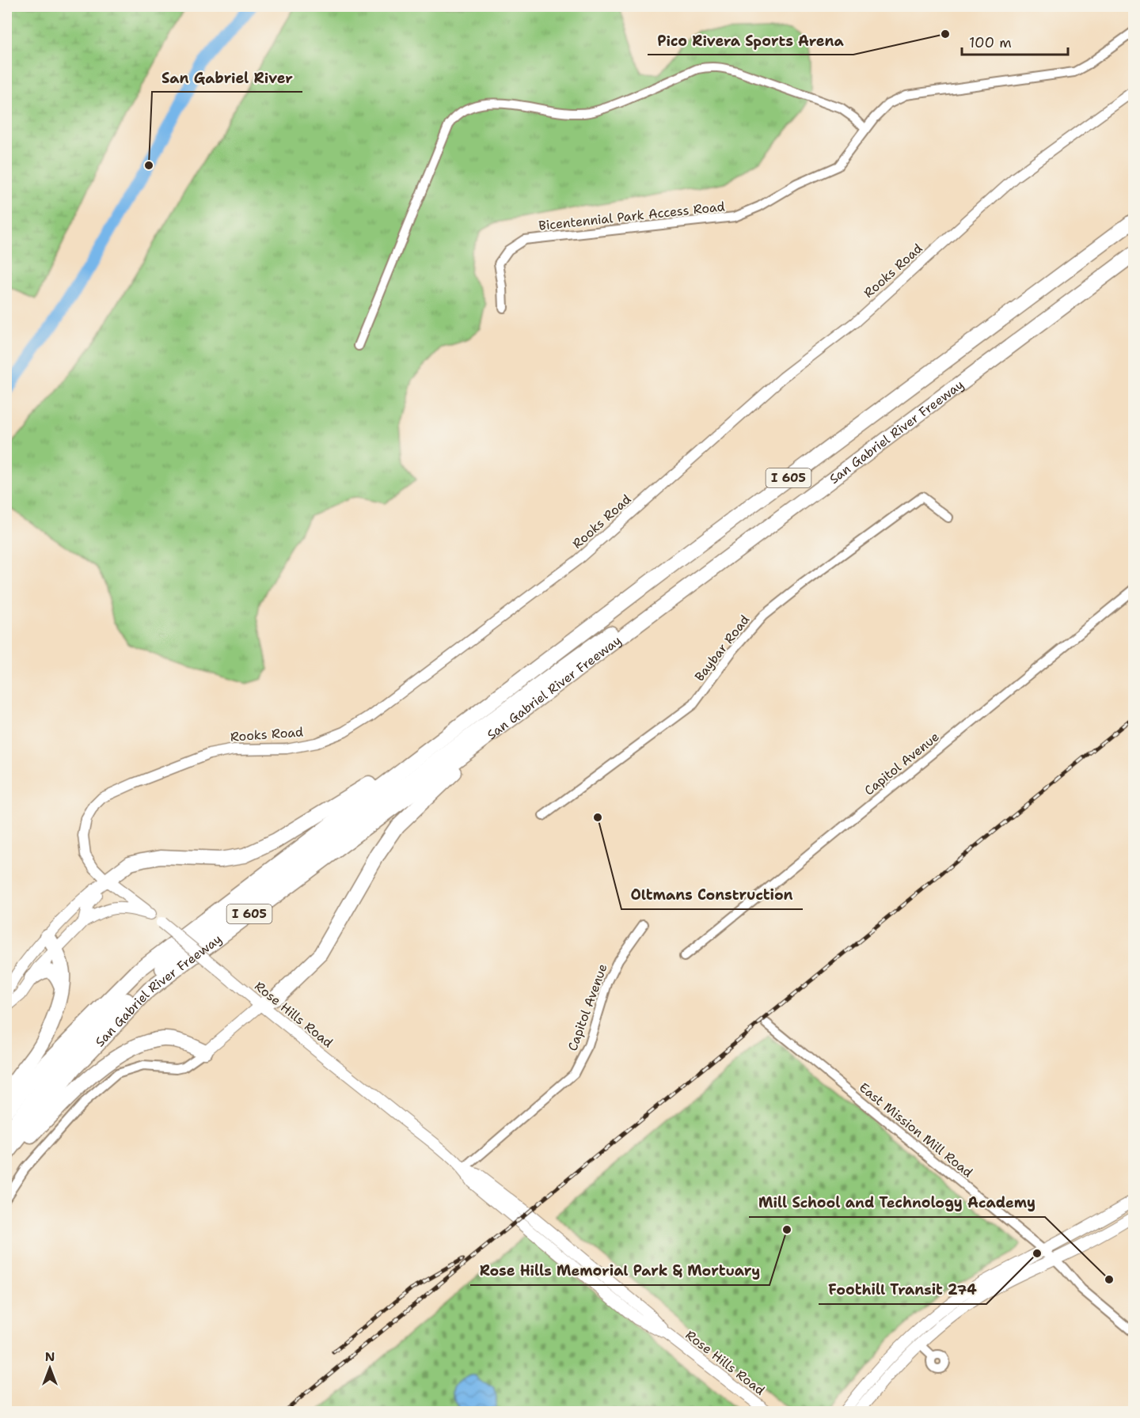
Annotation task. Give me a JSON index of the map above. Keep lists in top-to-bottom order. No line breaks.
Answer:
{"streets":{"highway":["San Gabriel River Freeway","I 605"],"main road":["Rose Hills Road"],"street":["Bicentennial Park Access Road","Rooks Road","Baybar Road","Capitol Avenue","East Mission Mill Road"]},"crossings":[["Rooks Road","Rose Hills Road"],["Capitol Avenue","Rose Hills Road"]],"places":["Pico Rivera Sports Arena","San Gabriel River","Oltmans Construction","Rose Hills Memorial Park & Mortuary","Foothill Transit 274","Mill School and Technology Academy"],"scale_bar":"100 m","north":"top"}
